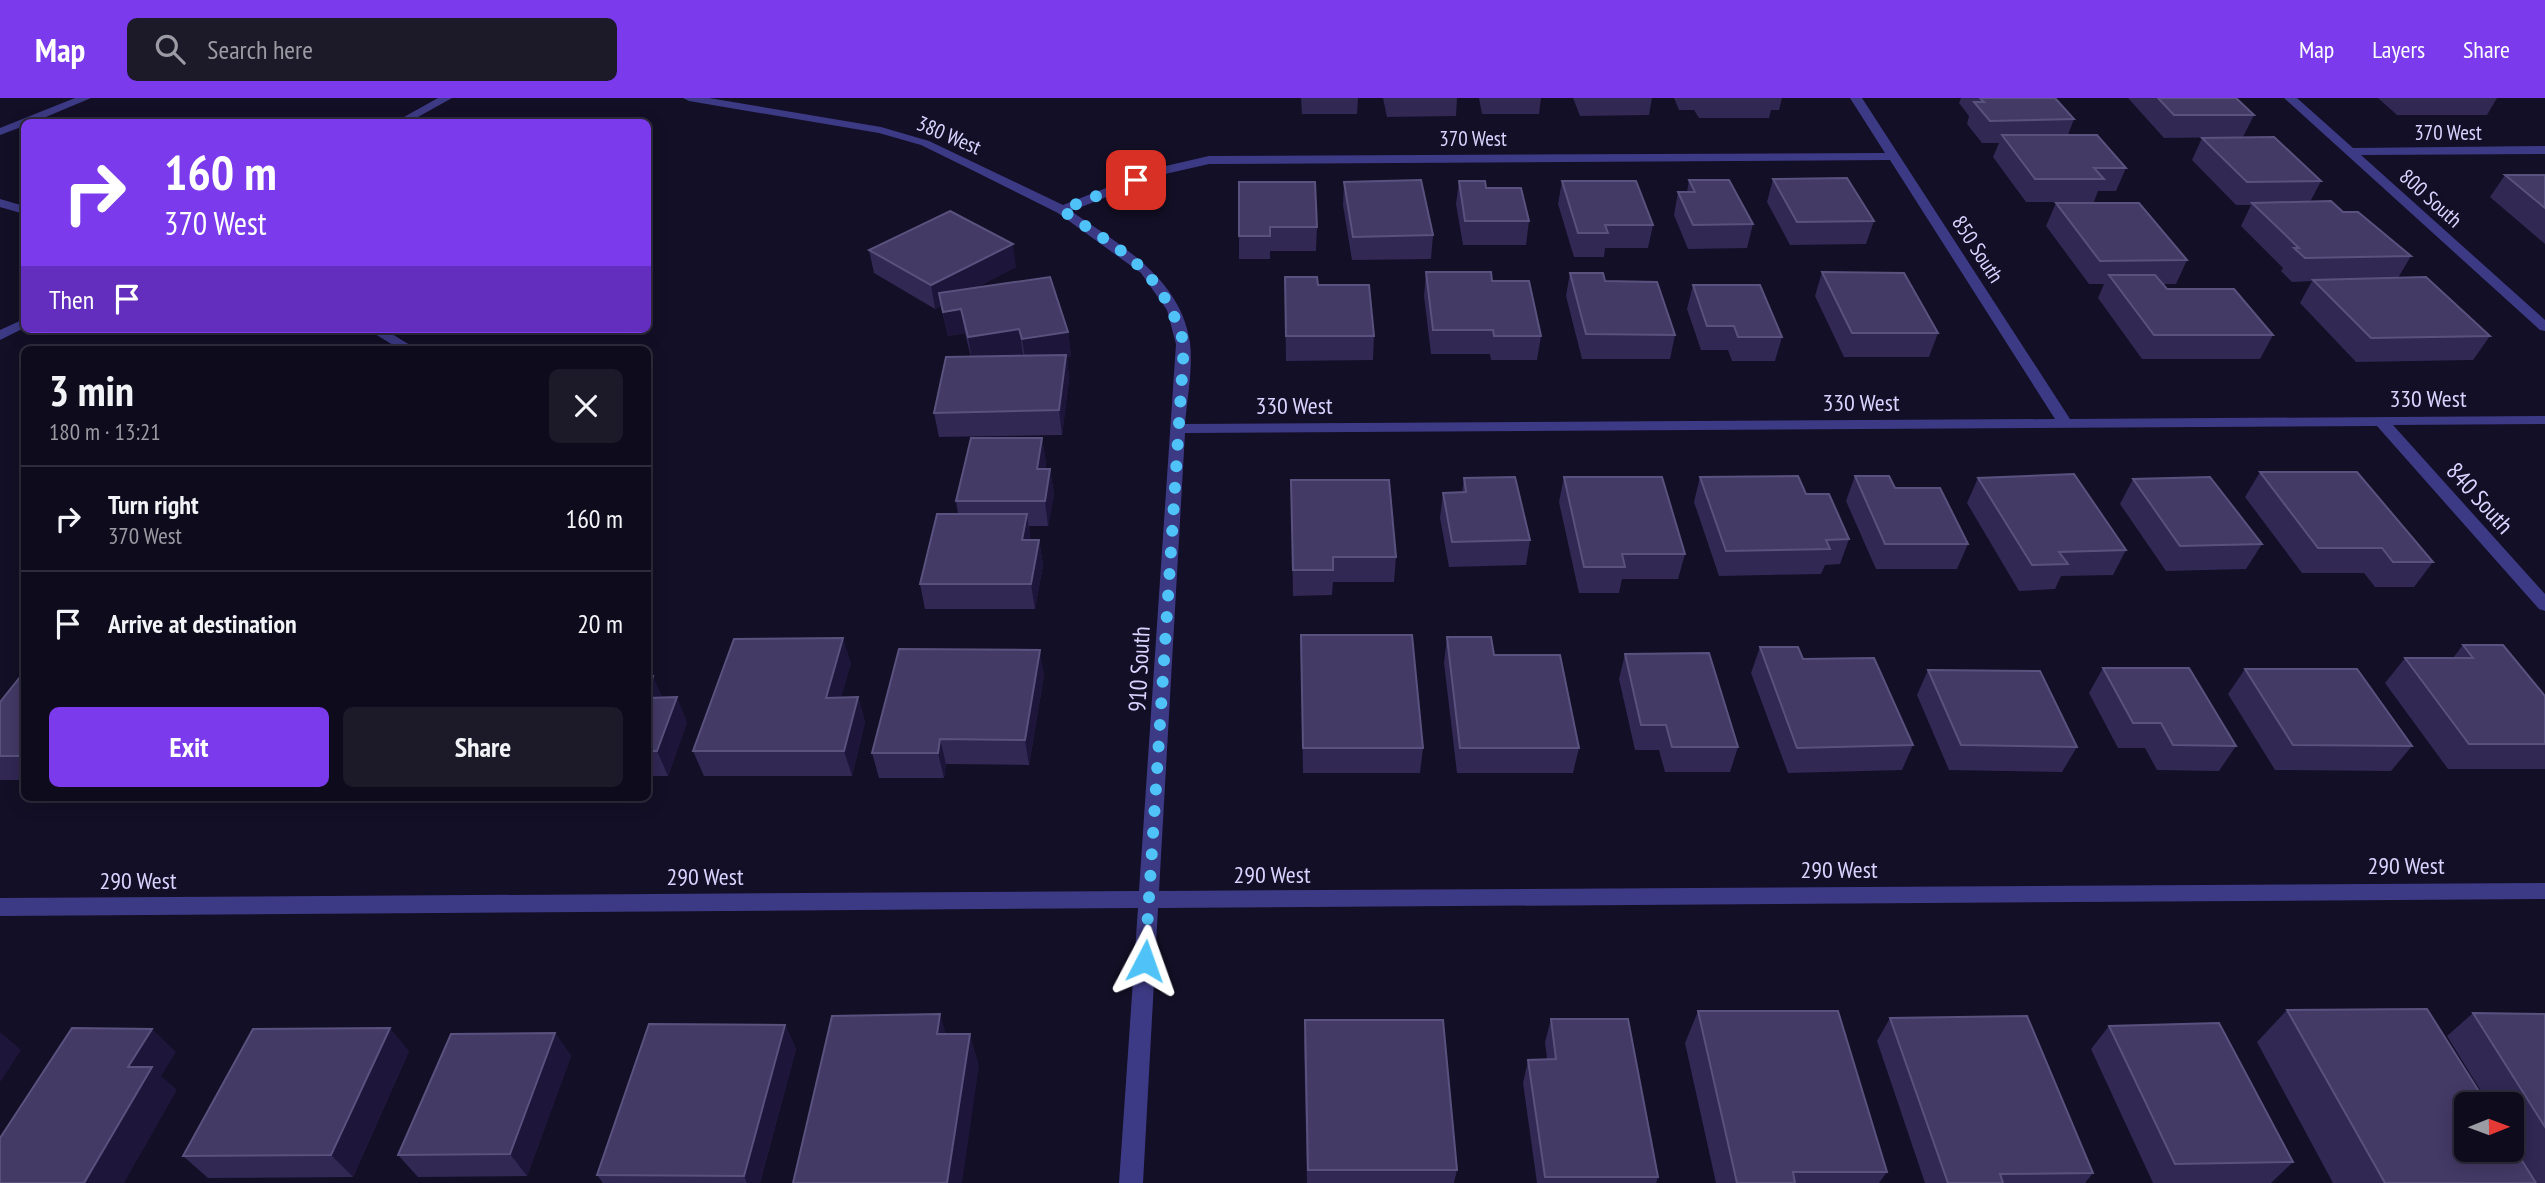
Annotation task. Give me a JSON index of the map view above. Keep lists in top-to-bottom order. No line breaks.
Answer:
{"streets":{"street":["370 West","380 West","800 South","850 South","330 West","840 South","910 South","290 West"]},"crossings":[["370 West","380 West"],["370 West","800 South"],["370 West","850 South"],["370 West","910 South"],["380 West","910 South"],["850 South","330 West"],["330 West","840 South"],["330 West","910 South"],["910 South","290 West"]],"north":"right","page":{"header":"Map","search":"Search here","nav":["Map","Layers","Share"],"turn":["160 m","370 West"],"then":"Then","heading":["3 min","180 m · 13:21"],"list":[{"name":"Turn right","note":"370 West","value":"160 m"},{"name":"Arrive at destination","value":"20 m"}],"buttons":["Exit","Share"]}}
